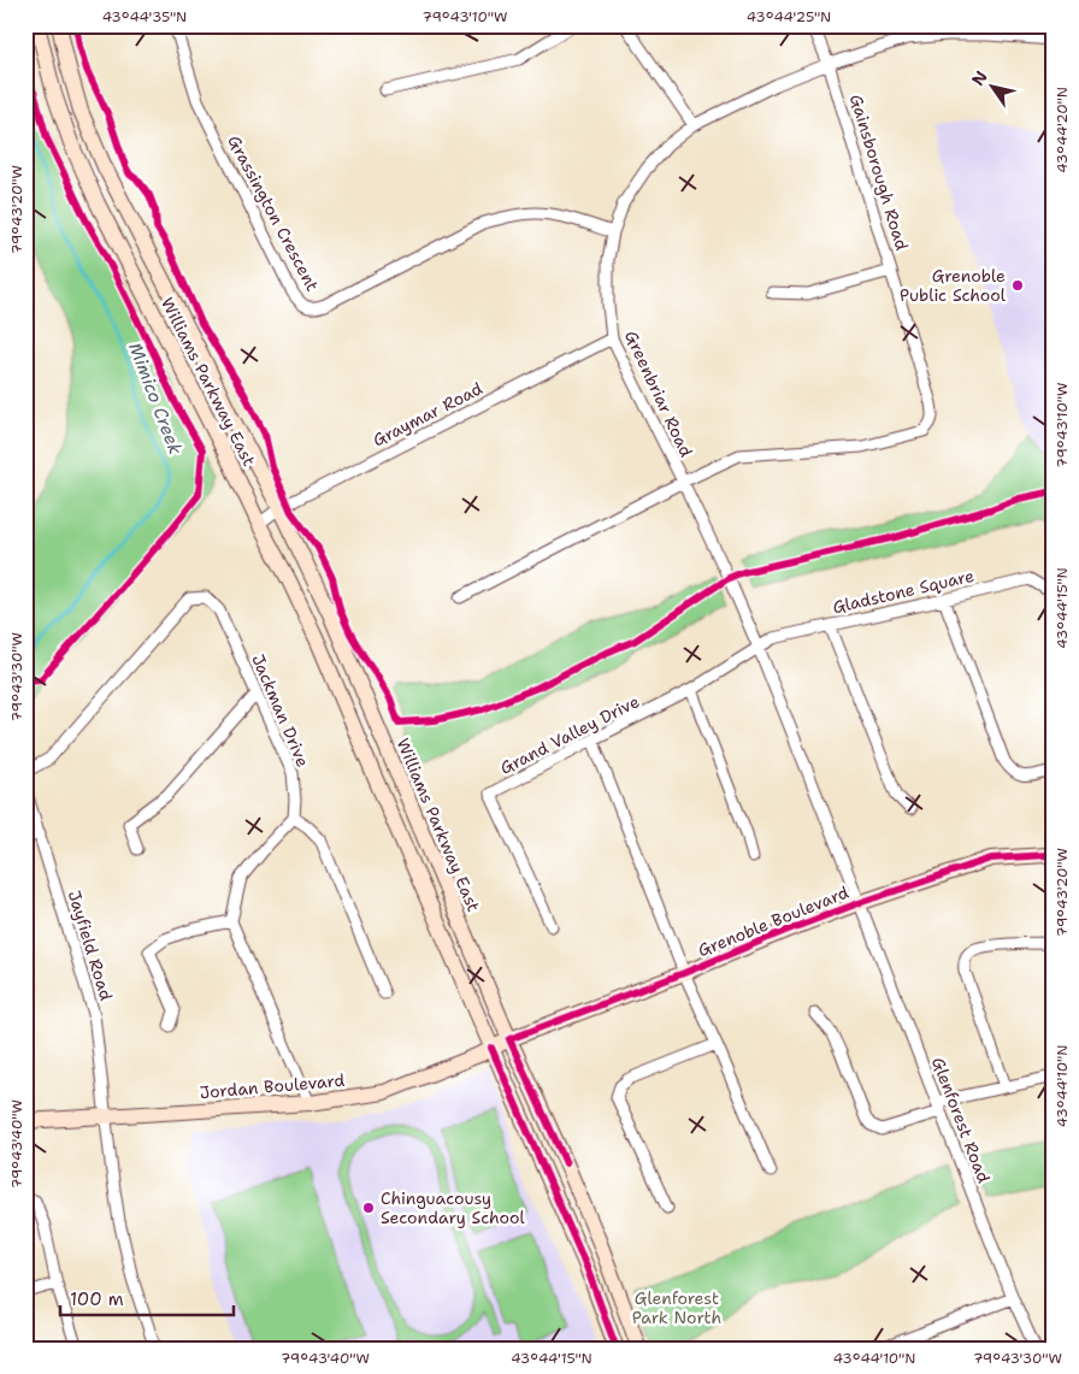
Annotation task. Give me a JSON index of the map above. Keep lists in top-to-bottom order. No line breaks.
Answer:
{"streets":{"main road":["Williams Parkway East","Grenoble Boulevard","Jordan Boulevard"],"street":["Gainsborough Road","Grassington Crescent","Greenbriar Road","Graymar Road","Gladstone Square","Jackman Drive","Grand Valley Drive","Jayfield Road","Glenforest Road"]},"crossings":[["Gainsborough Road","Greenbriar Road"],["Grassington Crescent","Greenbriar Road"],["Williams Parkway East","Graymar Road"],["Williams Parkway East","Grenoble Boulevard"],["Williams Parkway East","Jordan Boulevard"],["Greenbriar Road","Graymar Road"],["Greenbriar Road","Gladstone Square"],["Greenbriar Road","Grand Valley Drive"],["Greenbriar Road","Grenoble Boulevard"],["Greenbriar Road","Glenforest Road"],["Gladstone Square","Grand Valley Drive"],["Grenoble Boulevard","Jordan Boulevard"],["Grenoble Boulevard","Glenforest Road"],["Jayfield Road","Jordan Boulevard"]],"water":["Mimico Creek"],"parks":["Glenforest Park North"],"places":["Grenoble Public School","Chinguacousy Secondary School"],"scale_bar":"100 m","north":"top left","coordinates":["43°44'35\"N","79°43'10\"W","43°44'25\"N","43°44'20\"N","79°43'20\"W","43°44'15\"N","79°43'30\"W","43°44'10\"N","79°43'40\"W"]}
